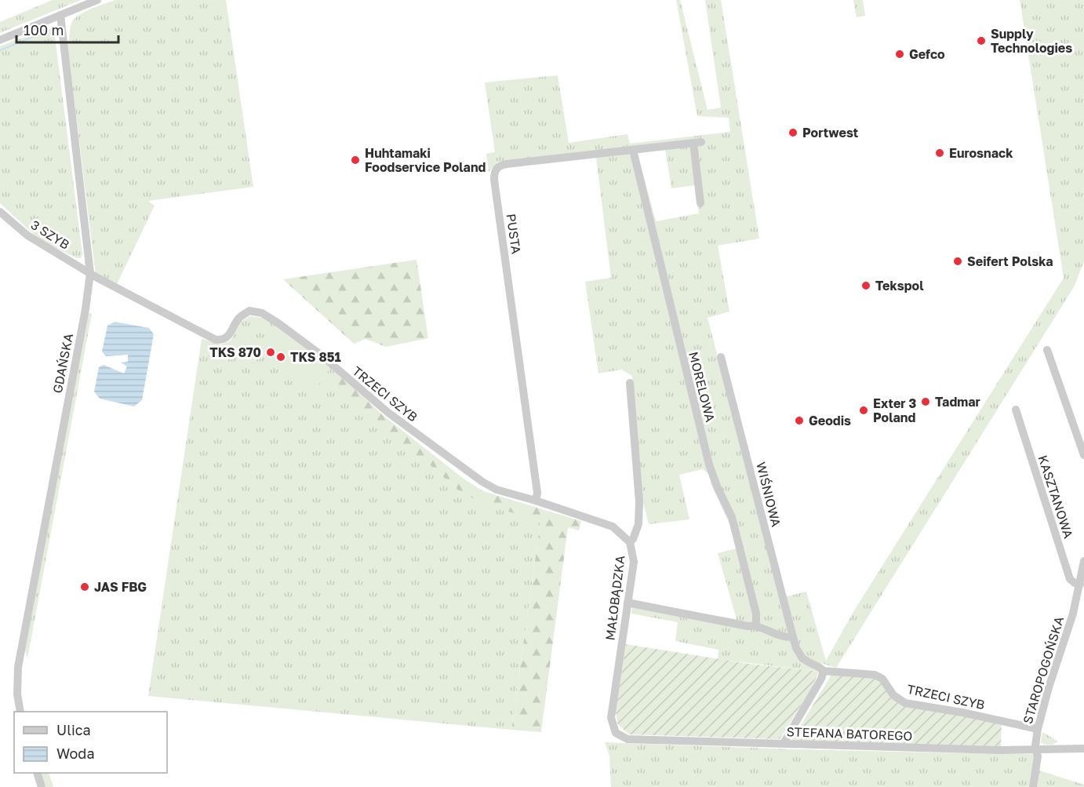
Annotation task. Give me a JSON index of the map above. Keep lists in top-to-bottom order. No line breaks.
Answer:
{"streets":{"street":["PUSTA","3 SZYB","GDAŃSKA","MORELOWA","TRZECI SZYB","WIŚNIOWA","KASZTANOWA","MAŁOBĄDZKA","STAROPOGOŃSKA","STEFANA BATOREGO"]},"crossings":[["PUSTA","MORELOWA"],["PUSTA","TRZECI SZYB"],["3 SZYB","GDAŃSKA"],["3 SZYB","TRZECI SZYB"],["GDAŃSKA","TRZECI SZYB"],["TRZECI SZYB","WIŚNIOWA"],["TRZECI SZYB","MAŁOBĄDZKA"],["TRZECI SZYB","STAROPOGOŃSKA"],["KASZTANOWA","STAROPOGOŃSKA"],["MAŁOBĄDZKA","STEFANA BATOREGO"],["STAROPOGOŃSKA","STEFANA BATOREGO"]],"places":["Supply Technologies","Gefco","Portwest","Eurosnack","Huhtamaki Foodservice Poland","Seifert Polska","Tekspol","TKS 870","TKS 851","Tadmar","Exter 3 Poland","Geodis","JAS FBG"],"legend":["Ulica","Woda"],"scale_bar":"100 m"}
